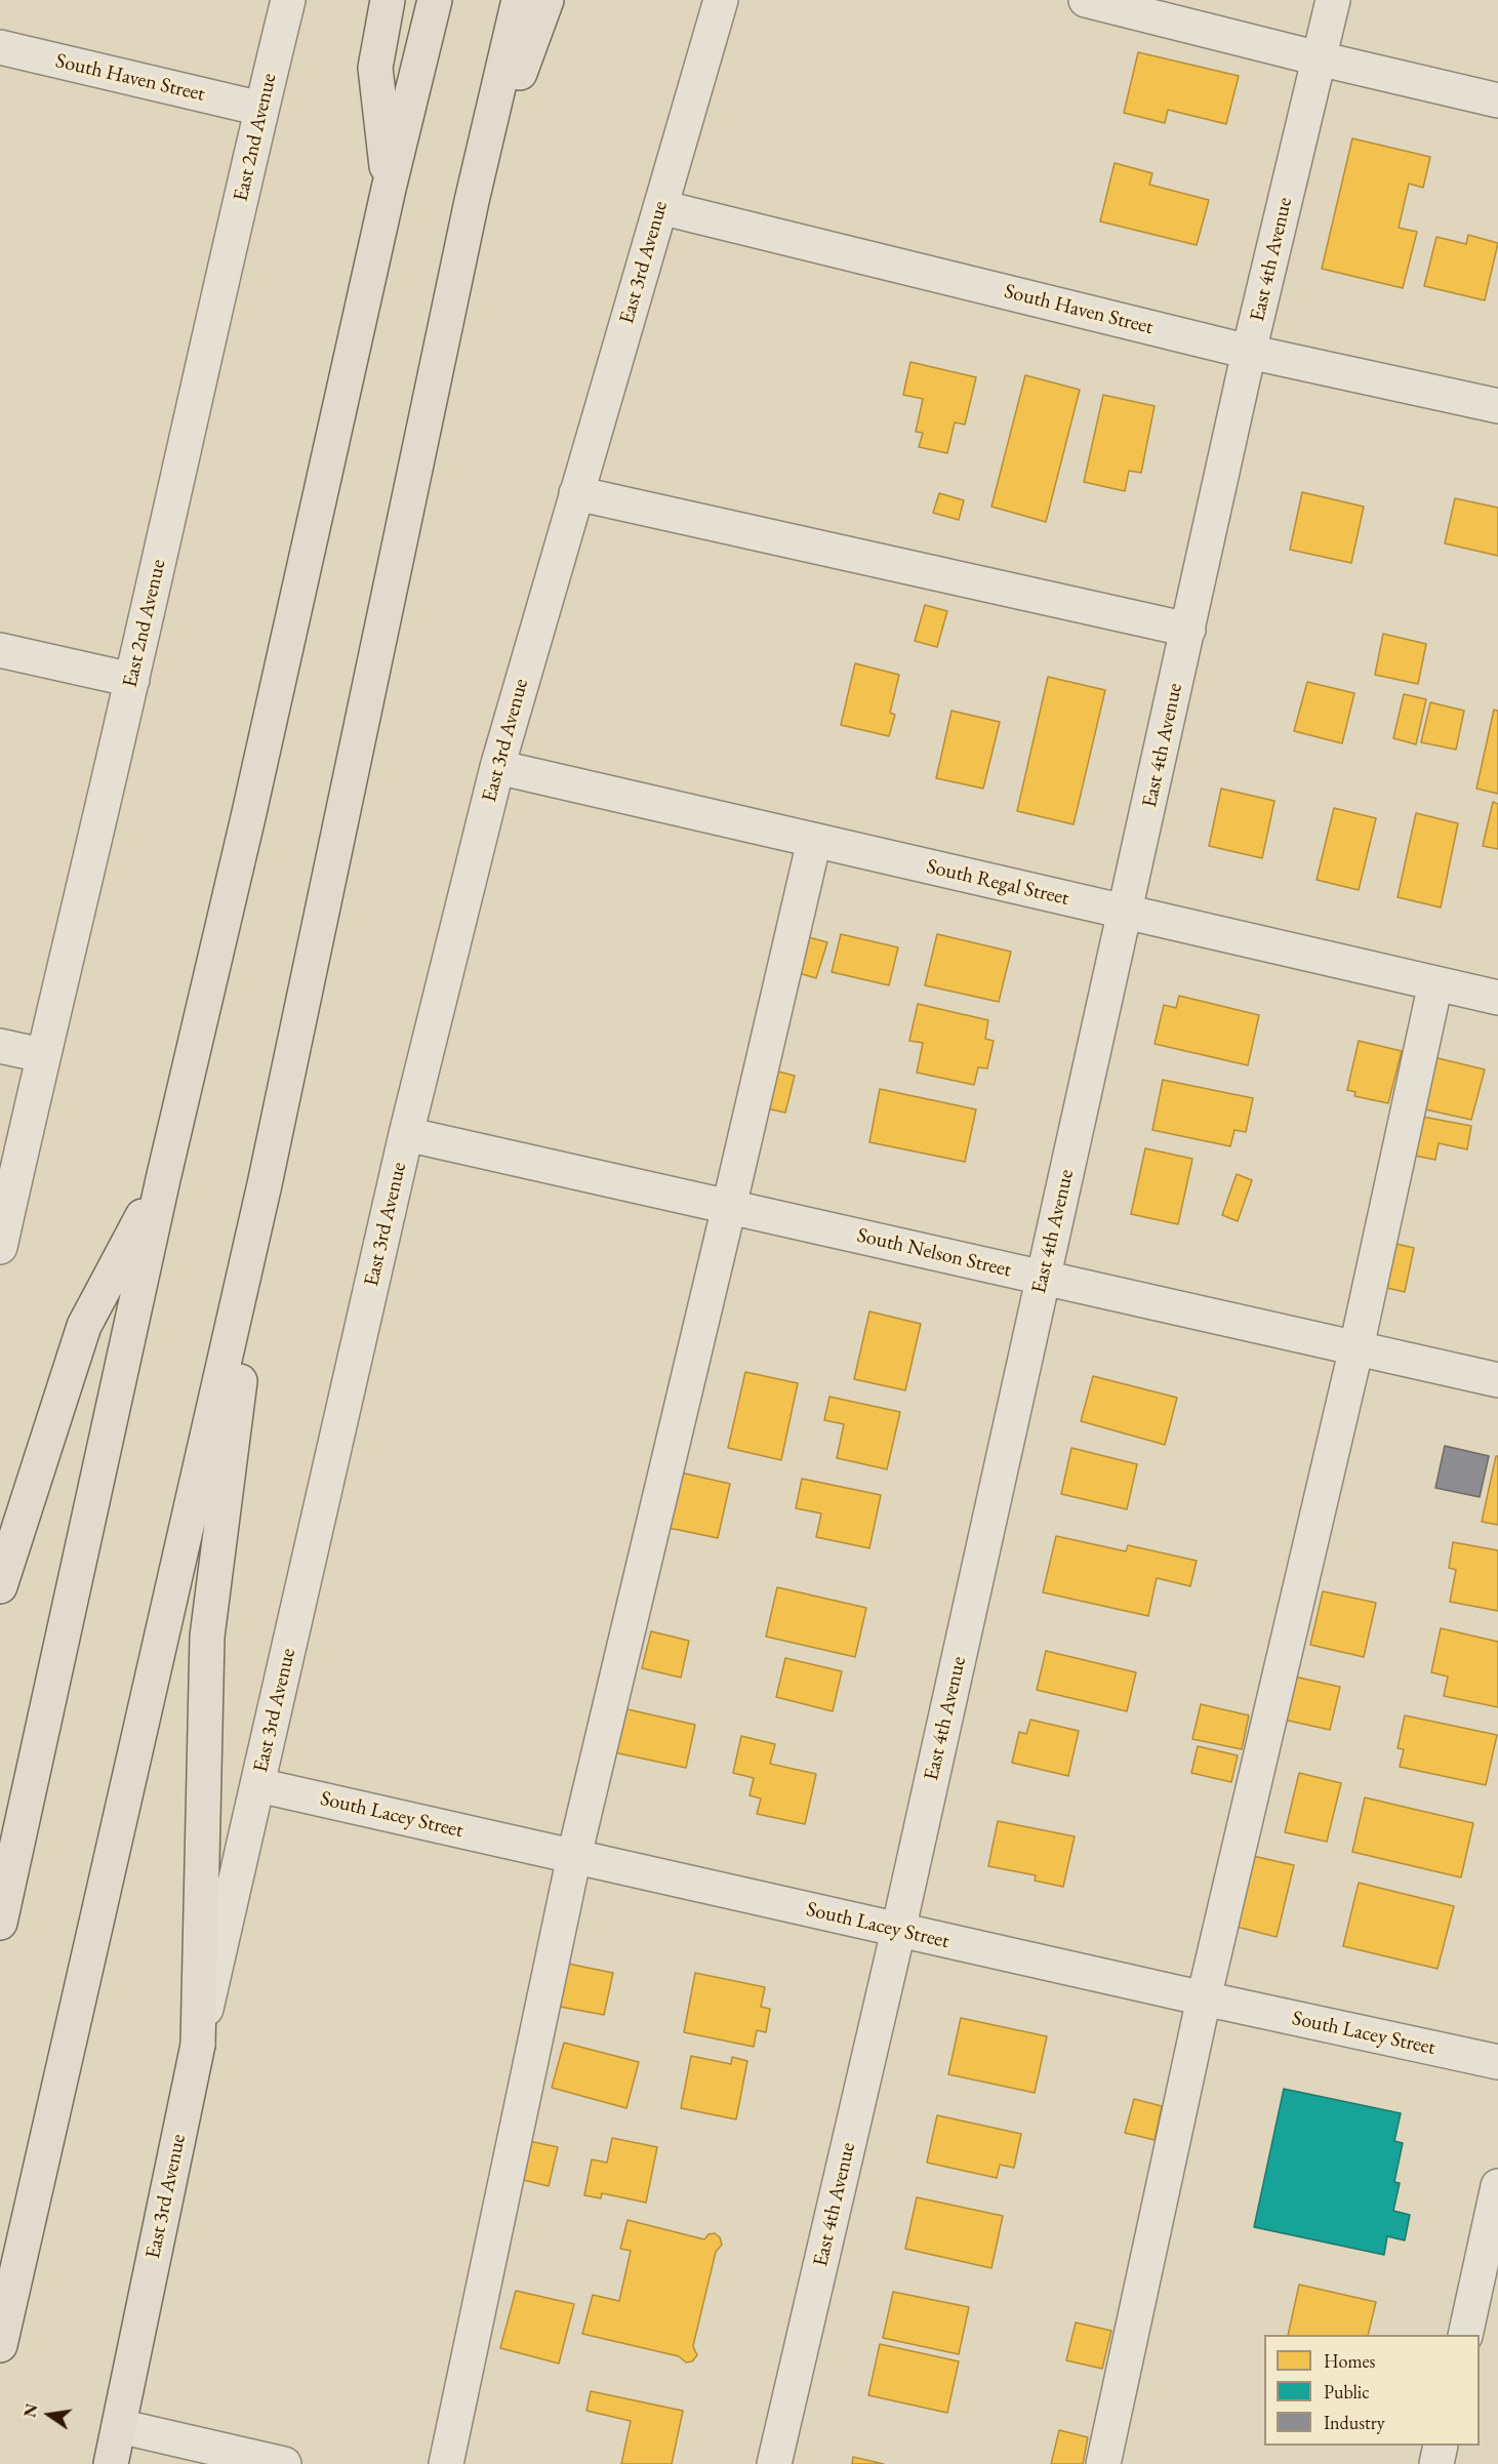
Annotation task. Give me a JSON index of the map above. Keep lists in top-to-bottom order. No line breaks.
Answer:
{"streets":{"main road":["East 3rd Avenue"],"street":["South Haven Street","East 2nd Avenue","East 4th Avenue","South Regal Street","South Nelson Street","South Lacey Street"]},"crossings":[["South Haven Street","East 2nd Avenue"],["South Haven Street","East 4th Avenue"],["South Haven Street","East 3rd Avenue"],["East 4th Avenue","South Regal Street"],["East 4th Avenue","South Nelson Street"],["East 4th Avenue","South Lacey Street"],["East 3rd Avenue","South Regal Street"],["East 3rd Avenue","South Nelson Street"],["East 3rd Avenue","South Lacey Street"]],"legend":["Homes","Public","Industry"],"north":"left"}
